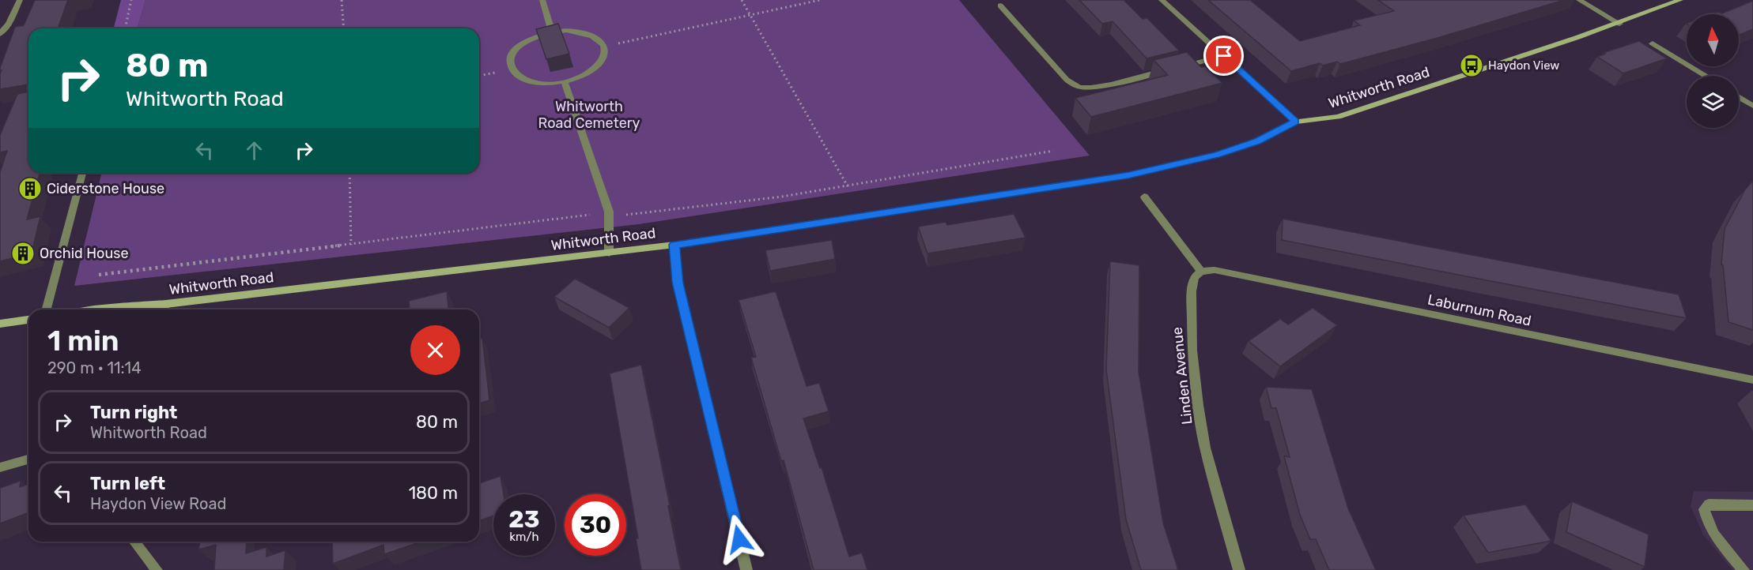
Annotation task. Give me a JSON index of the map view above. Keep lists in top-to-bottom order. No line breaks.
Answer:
{"streets":{"main road":["Whitworth Road"],"street":["Laburnum Road","Linden Avenue"]},"crossings":[["Laburnum Road","Linden Avenue"]],"parks":["Whitworth Road Cemetery"],"places":{"bus stop":["Haydon View"],"building":["Ciderstone House","Orchid House"]},"north":"top","page":{"turn":["80 m","Whitworth Road"],"heading":["1 min","290 m · 11:14"],"list":[{"name":"Turn right","note":"Whitworth Road","value":"80 m"},{"name":"Turn left","note":"Haydon View Road","value":"180 m"}],"speed":"23 km/h","limit":"30"}}
